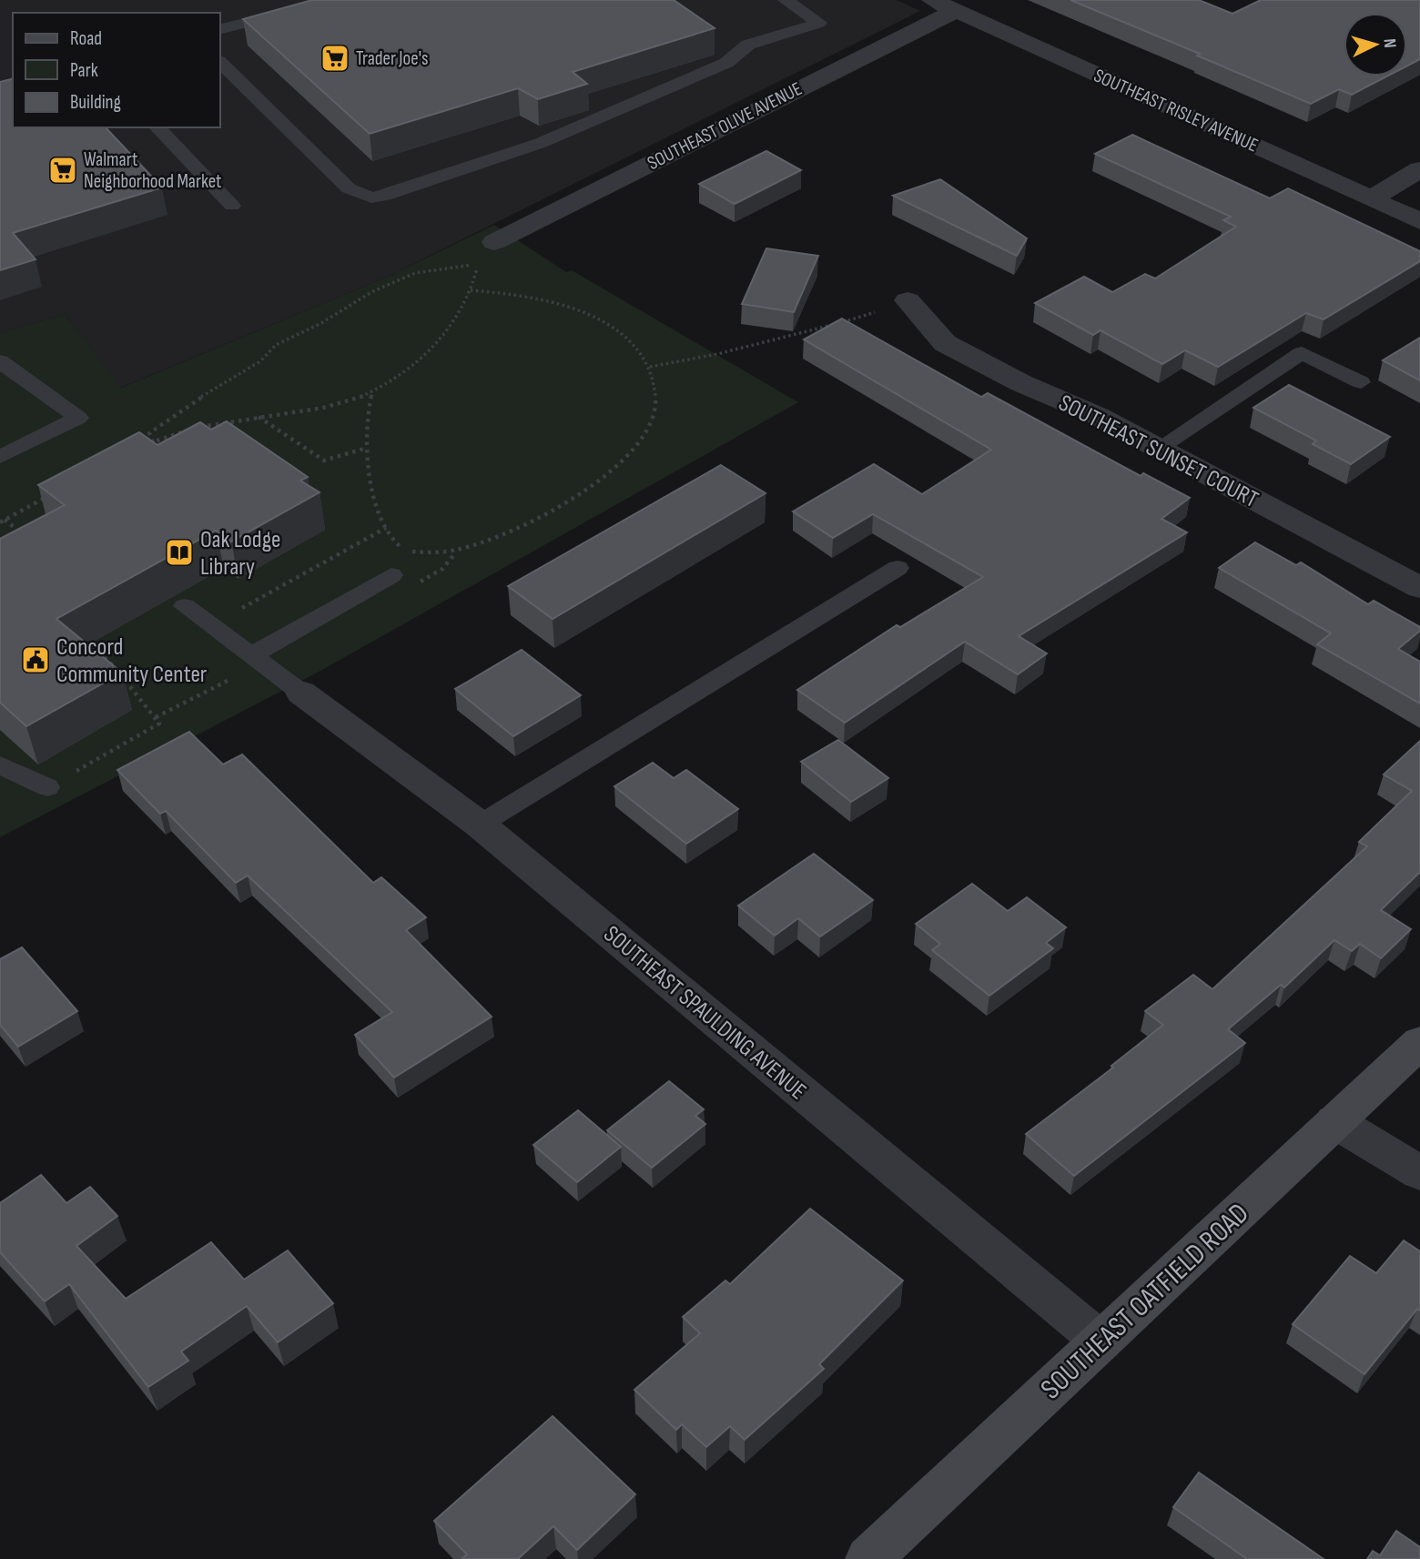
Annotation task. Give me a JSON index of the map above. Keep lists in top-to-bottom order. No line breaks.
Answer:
{"streets":{"main road":["SOUTHEAST OATFIELD ROAD"],"street":["SOUTHEAST RISLEY AVENUE","SOUTHEAST OLIVE AVENUE","SOUTHEAST SUNSET COURT","SOUTHEAST SPAULDING AVENUE"]},"crossings":[["SOUTHEAST RISLEY AVENUE","SOUTHEAST OLIVE AVENUE"],["SOUTHEAST SPAULDING AVENUE","SOUTHEAST OATFIELD ROAD"]],"places":{"supermarket":["Trader Joe's","Walmart Neighborhood Market"],"library":["Oak Lodge Library"],"public building":["Concord Community Center"]},"legend":["Road","Park","Building"],"north":"right"}
